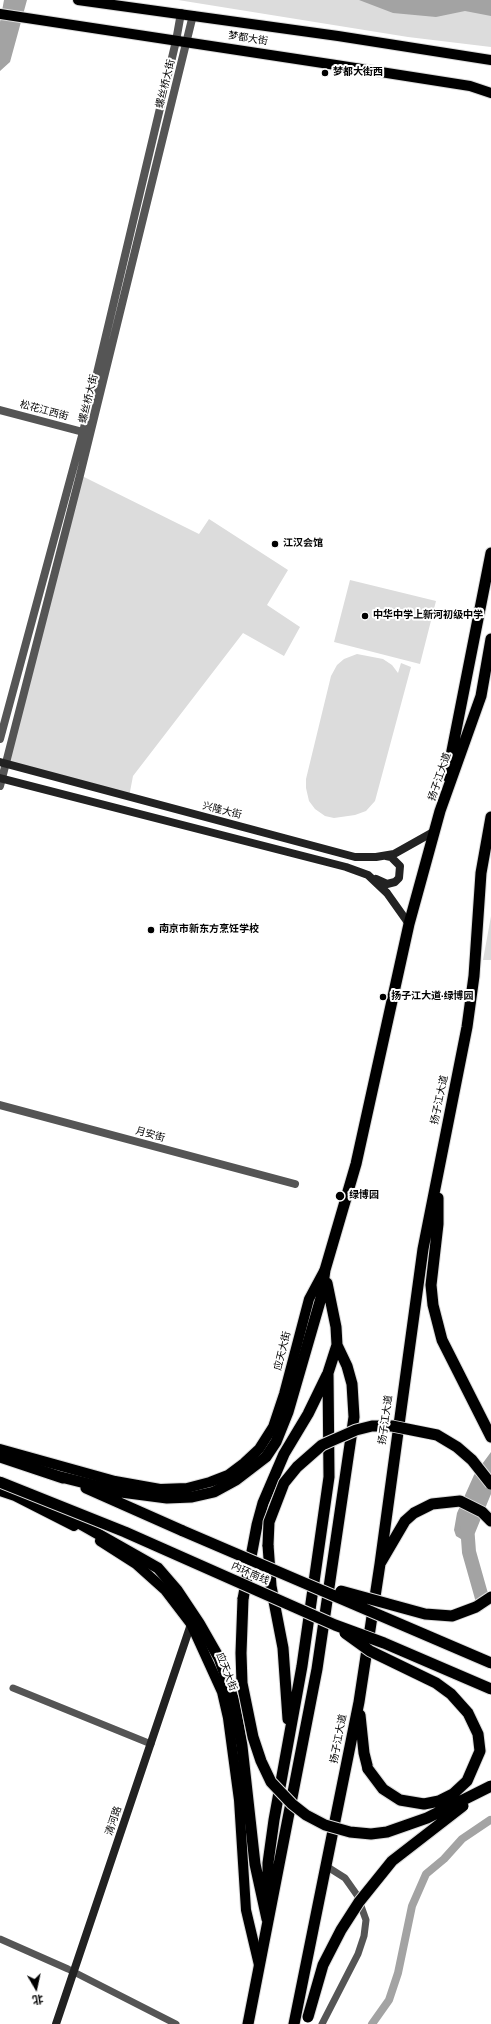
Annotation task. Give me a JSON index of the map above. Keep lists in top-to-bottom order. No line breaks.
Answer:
{"streets":{"highway":["扬子江大道","内环南线"],"main road":["梦都大街","兴隆大街","应天大街","清河路"],"street":["螺丝桥大街","松花江西街","月安街"]},"crossings":[["梦都大街","螺丝桥大街"],["螺丝桥大街","松花江西街"],["螺丝桥大街","兴隆大街"],["扬子江大道","兴隆大街"],["扬子江大道","应天大街"],["扬子江大道","内环南线"],["应天大街","清河路"]],"places":["梦都大街西","江汉会馆","中华中学上新河初级中学","南京市新东方烹饪学校","扬子江大道·绿博园","绿博园"],"north":"bottom"}
